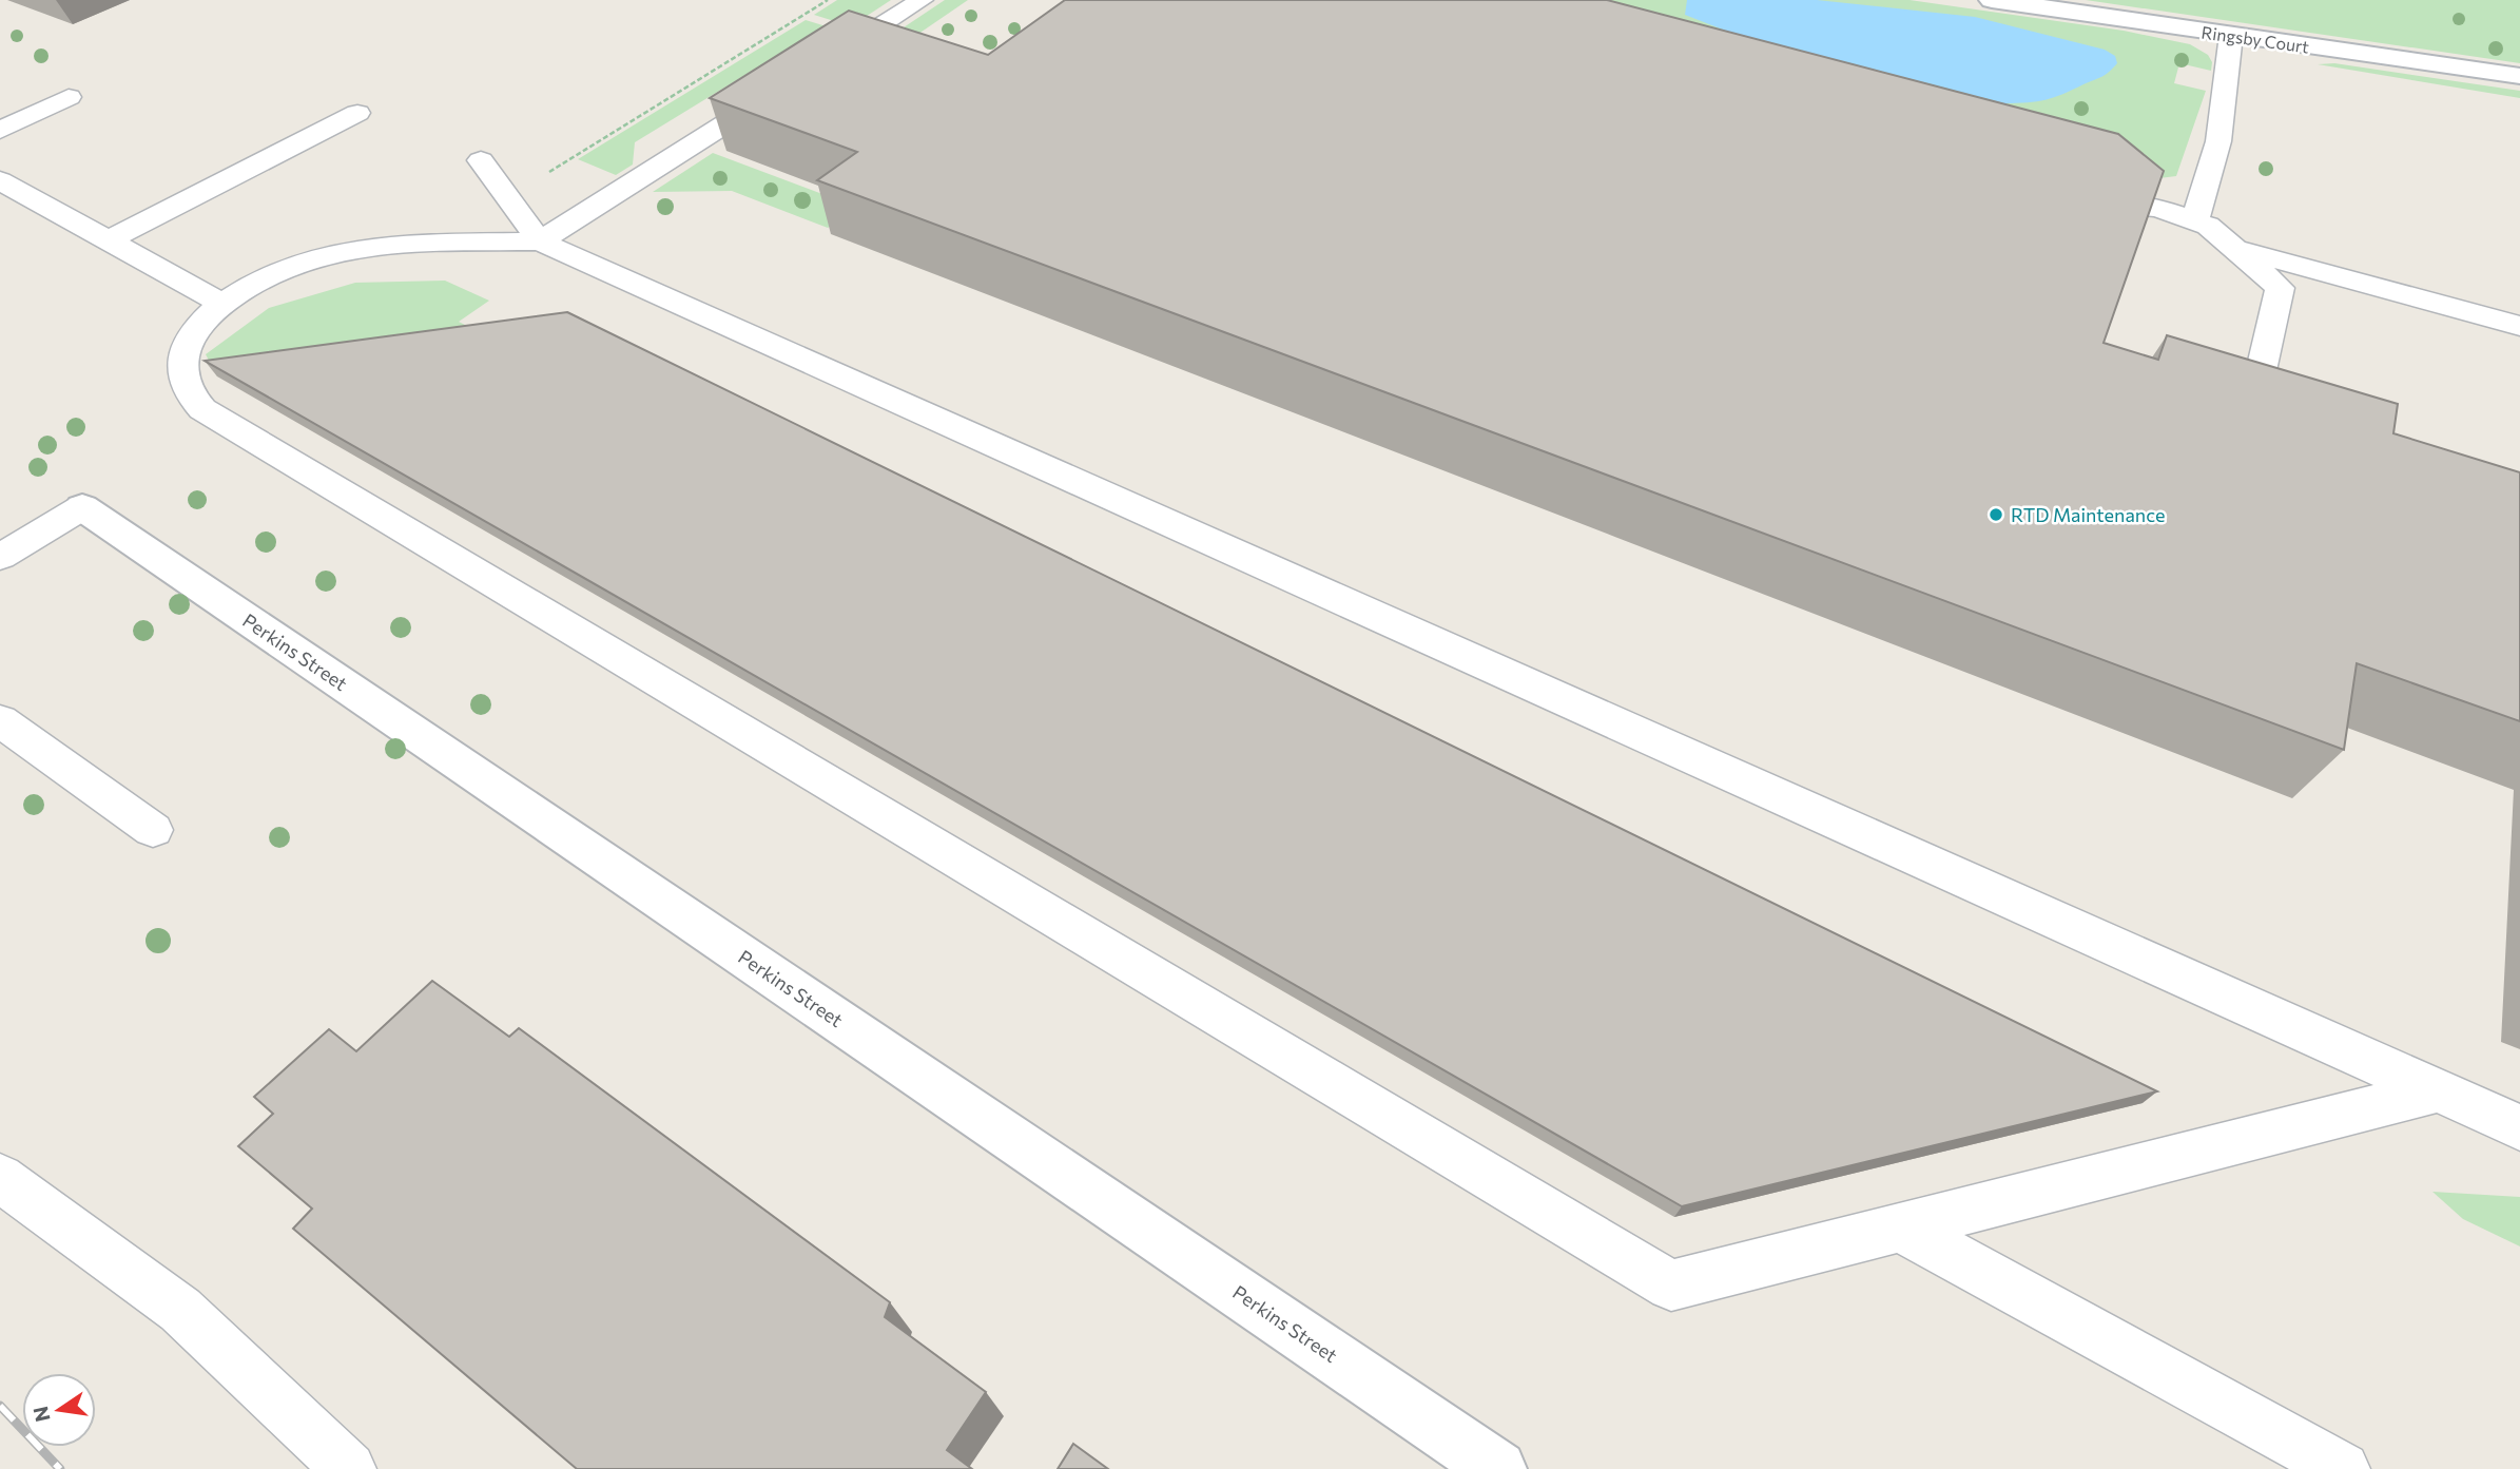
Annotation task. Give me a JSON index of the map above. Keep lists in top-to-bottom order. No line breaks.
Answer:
{"streets":{"street":["Ringsby Court","Perkins Street"]},"places":["RTD Maintenance"],"north":"left"}
